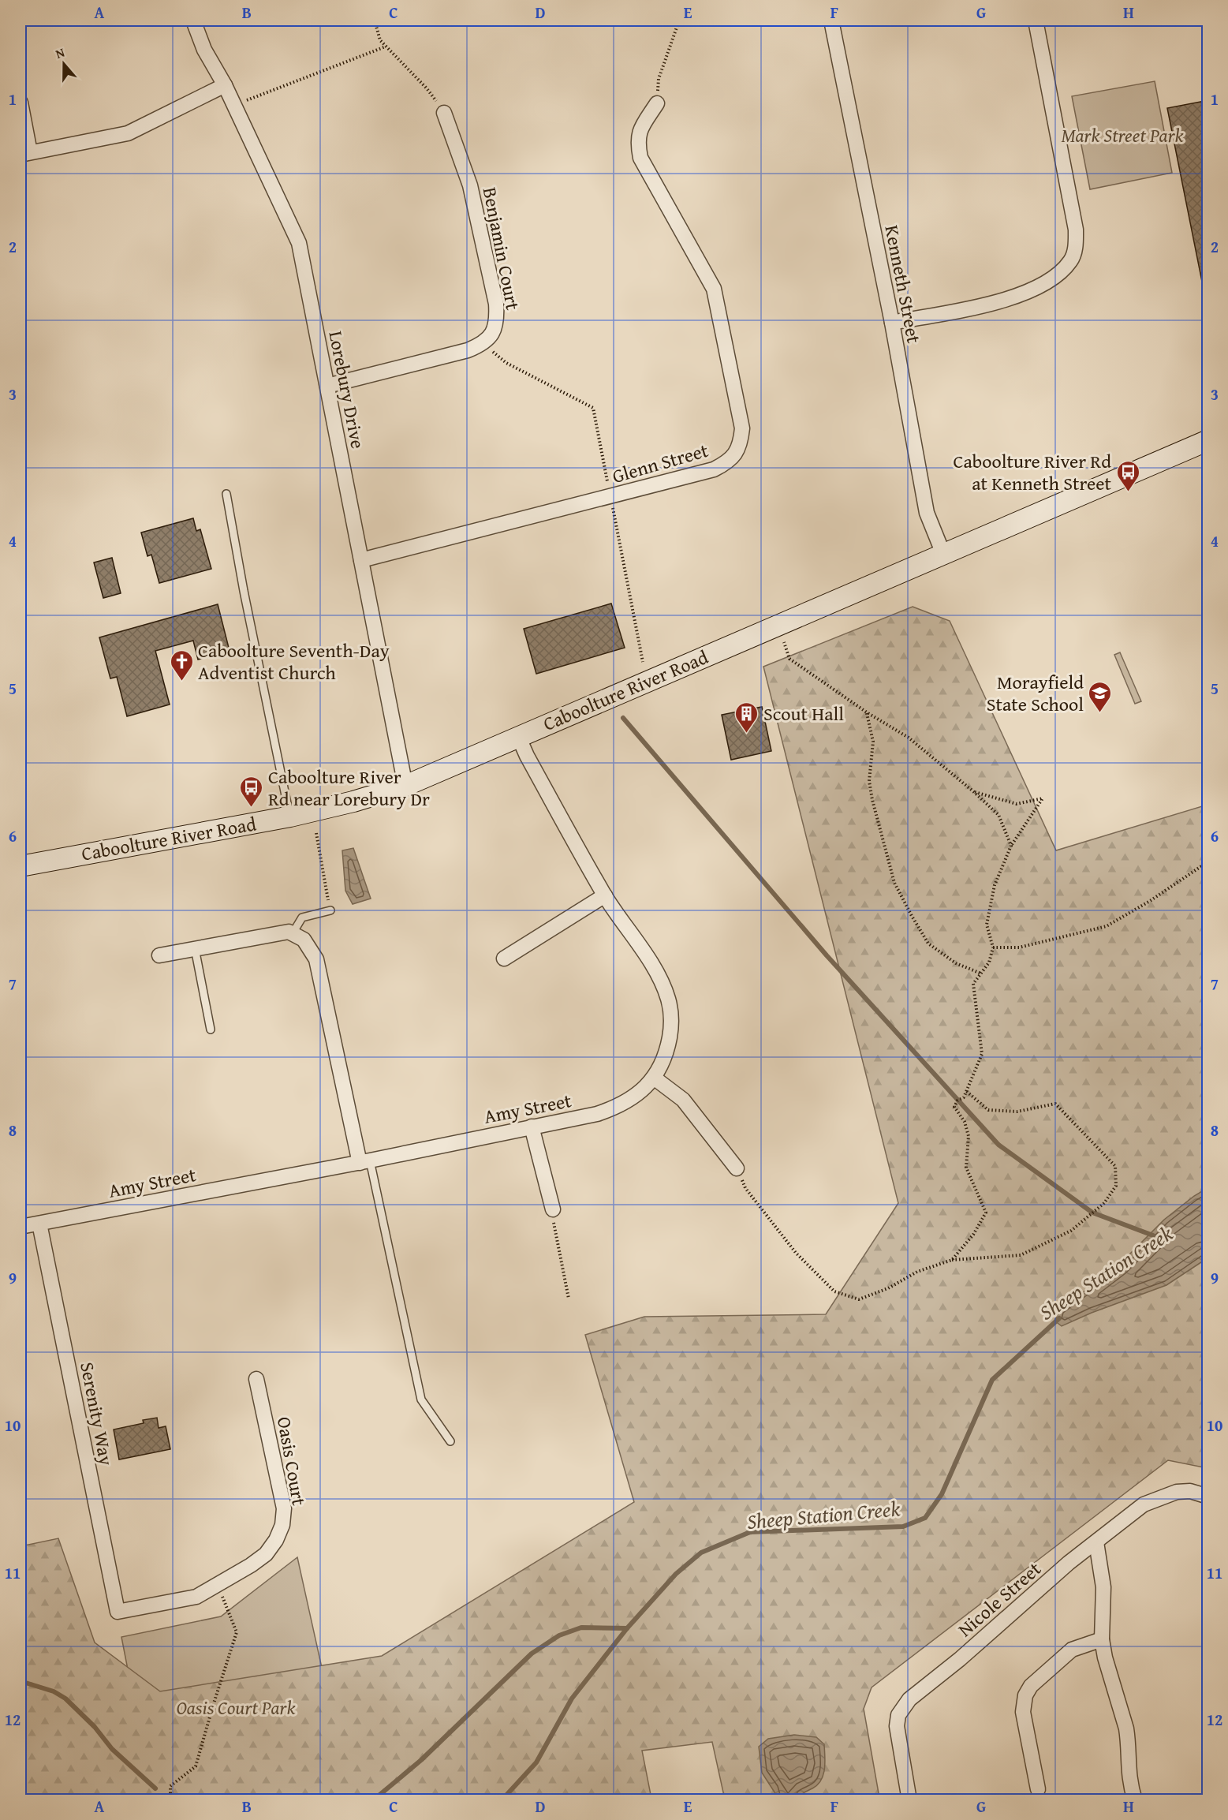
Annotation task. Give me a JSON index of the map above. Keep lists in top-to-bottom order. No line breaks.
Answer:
{"streets":{"main road":["Caboolture River Road"],"street":["Benjamin Court","Kenneth Street","Lorebury Drive","Glenn Street","Amy Street","Serenity Way","Oasis Court","Nicole Street"]},"crossings":[["Kenneth Street","Caboolture River Road"],["Lorebury Drive","Glenn Street"],["Lorebury Drive","Caboolture River Road"],["Caboolture River Road","Amy Street"],["Amy Street","Serenity Way"],["Serenity Way","Oasis Court"]],"water":["Sheep Station Creek"],"parks":["Mark Street Park","Oasis Court Park"],"places":{"bus stop":["Caboolture River Rd at Kenneth Street","Caboolture River Rd near Lorebury Dr"],"church":["Caboolture Seventh-Day Adventist Church"],"school or university":["Morayfield State School"],"building":["Scout Hall"]},"north":"top","grid":{"columns":["A","B","C","D","E","F","G","H"],"rows":["1","2","3","4","5","6","7","8","9","10","11","12"]}}
